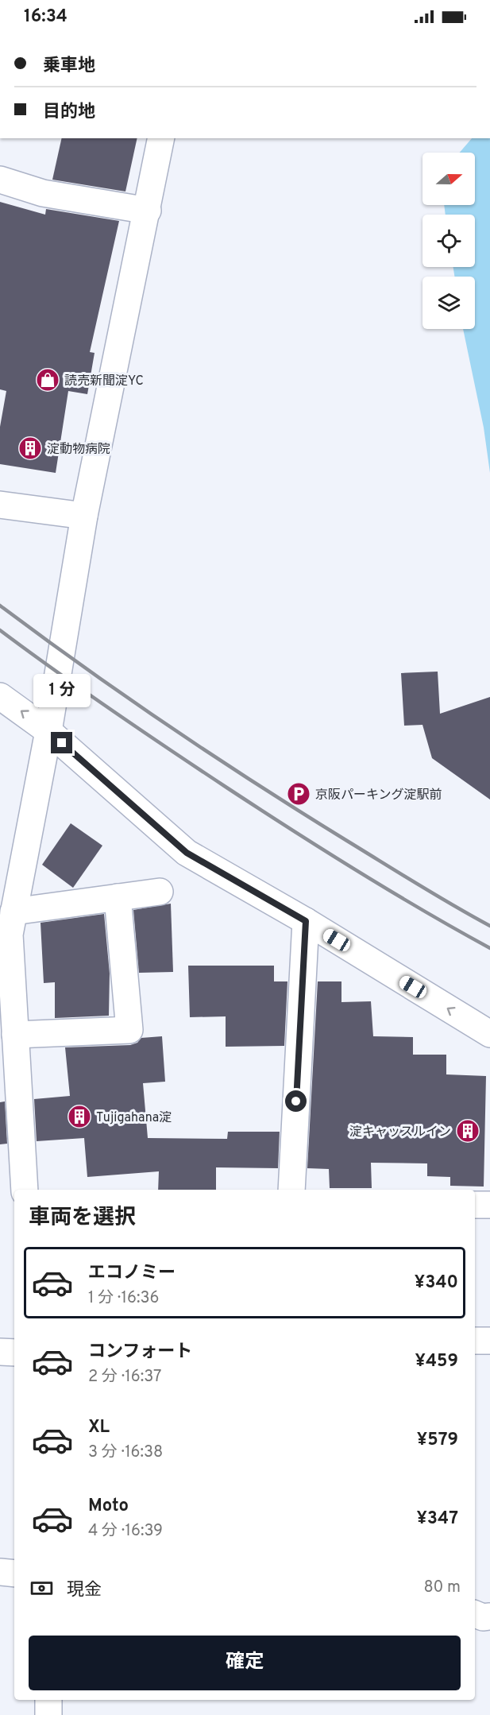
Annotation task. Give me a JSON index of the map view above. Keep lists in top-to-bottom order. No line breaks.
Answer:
{"places":{"shop":["読売新聞淀YC"],"building":["淀動物病院","Tujigahana淀","淀キャッスルイン"],"parking":["京阪パーキング淀駅前"]},"north":"right","page":{"status":"16:34","banner":["乗車地","目的地"],"bubble":"1 分","heading":"車両を選択","list":[{"name":"エコノミー","note":"1 分 · 16:36","value":"¥340"},{"name":"コンフォート","note":"2 分 · 16:37","value":"¥459"},{"name":"XL","note":"3 分 · 16:38","value":"¥579"},{"name":"Moto","note":"4 分 · 16:39","value":"¥347"}],"pay":["現金","80 m"],"buttons":"確定"}}
